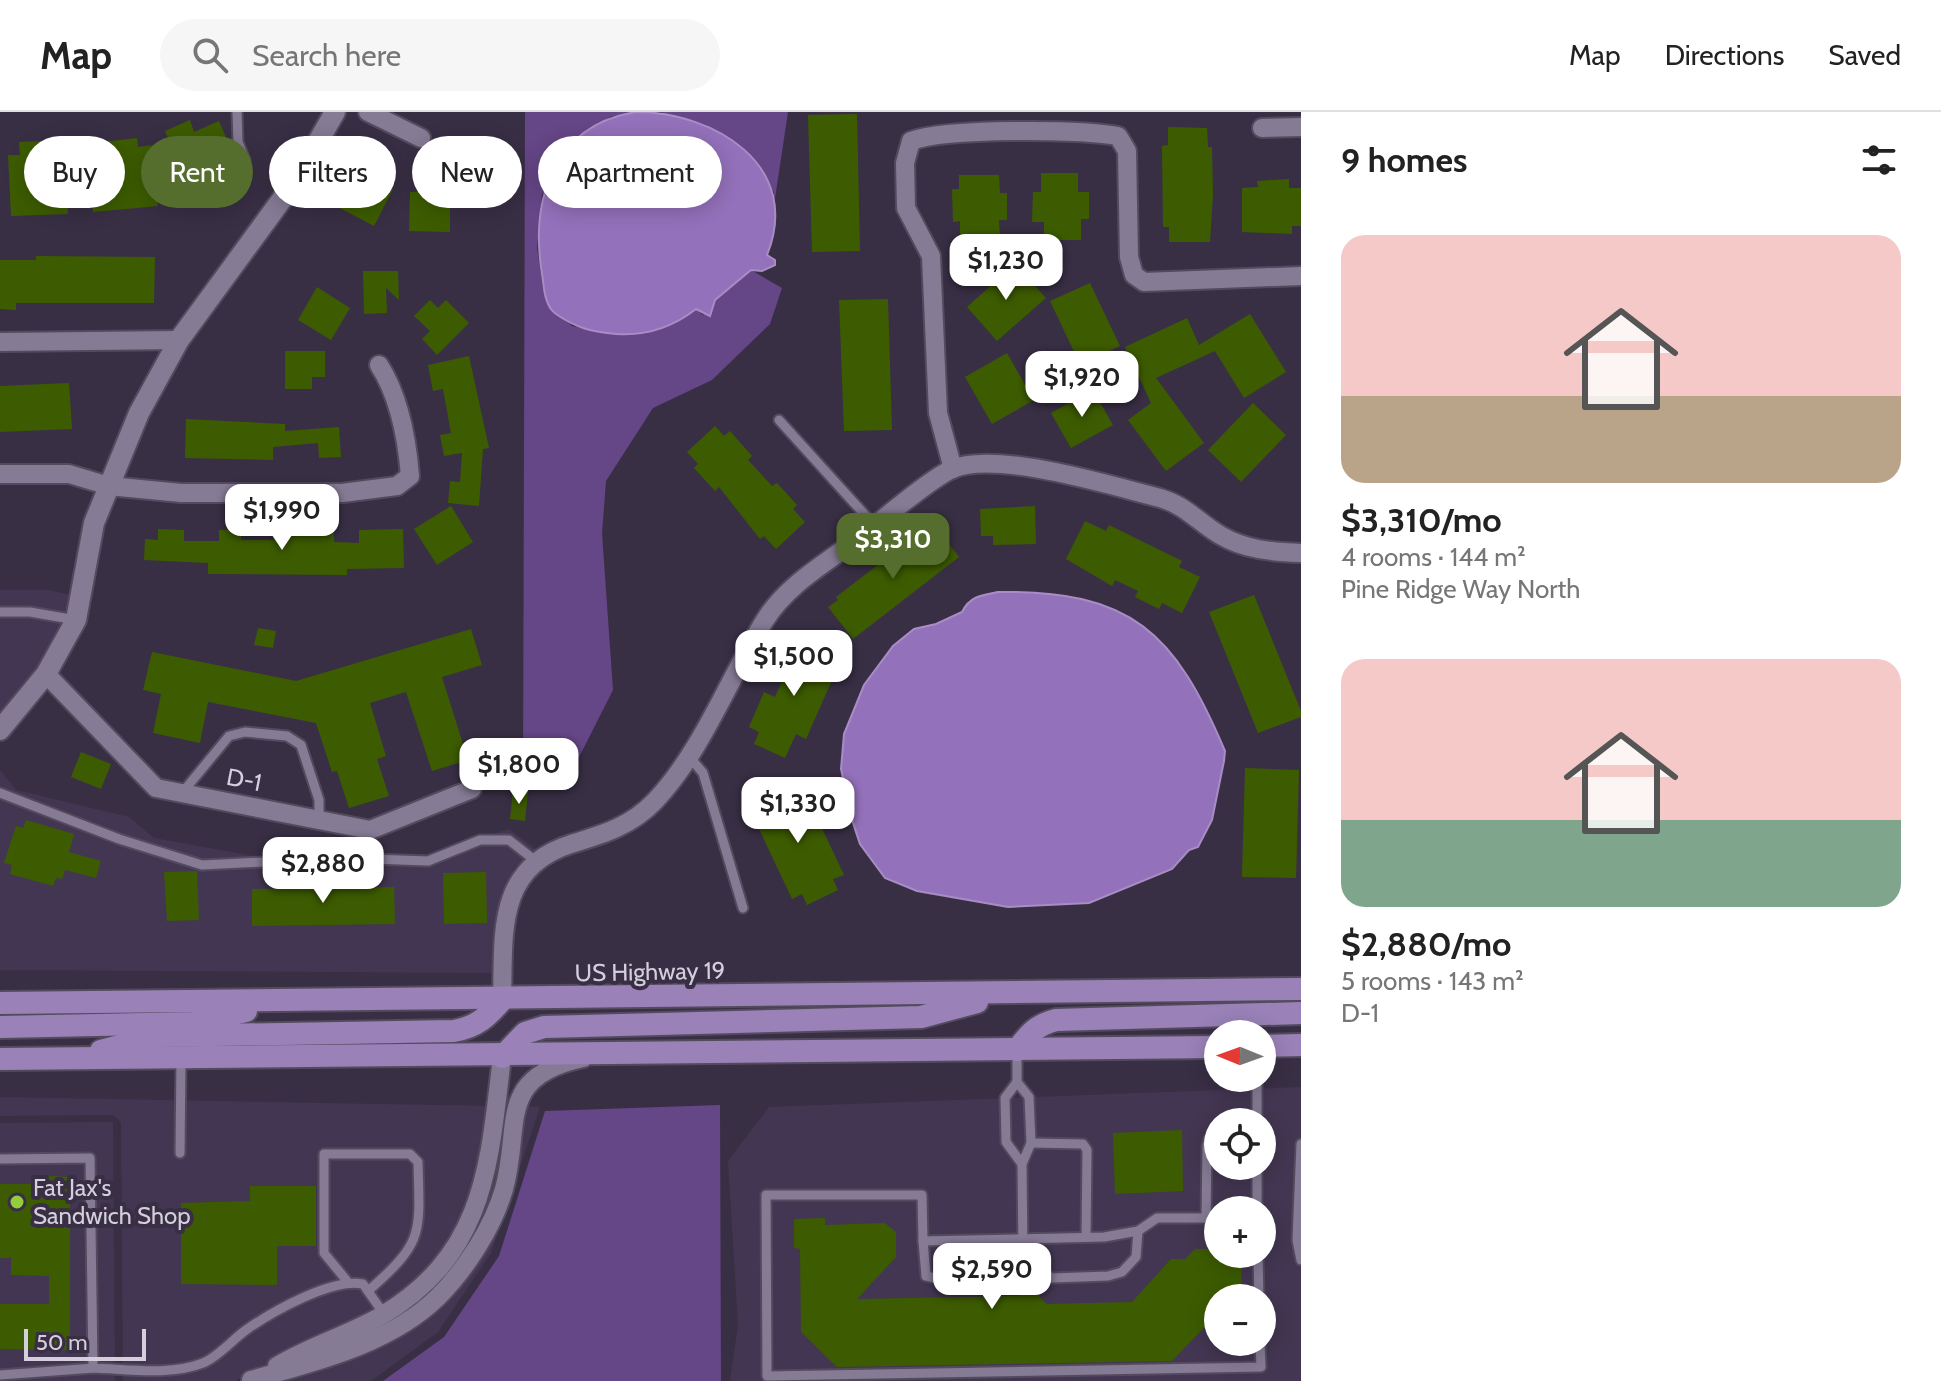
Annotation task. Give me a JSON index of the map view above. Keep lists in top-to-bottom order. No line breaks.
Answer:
{"streets":{"highway":["US Highway 19"],"street":["D-1"]},"places":["Fat Jax's Sandwich Shop"],"scale_bar":"50 m","north":"left","page":{"header":"Map","search":"Search here","nav":["Map","Directions","Saved"],"heading":"9 homes","chip":["Buy","Rent","Filters","New","Apartment"],"list":[{"name":"$3,310/mo","note":"4 rooms · 144 m² · Pine Ridge Way North"},{"name":"$2,880/mo","note":"5 rooms · 143 m² · D-1"}],"price":["$1,230","$1,920","$1,990","$3,310","$1,500","$1,800","$1,330","$2,880","$2,590"],"map_buttons":["+","−"],"scale":"50 m"}}
